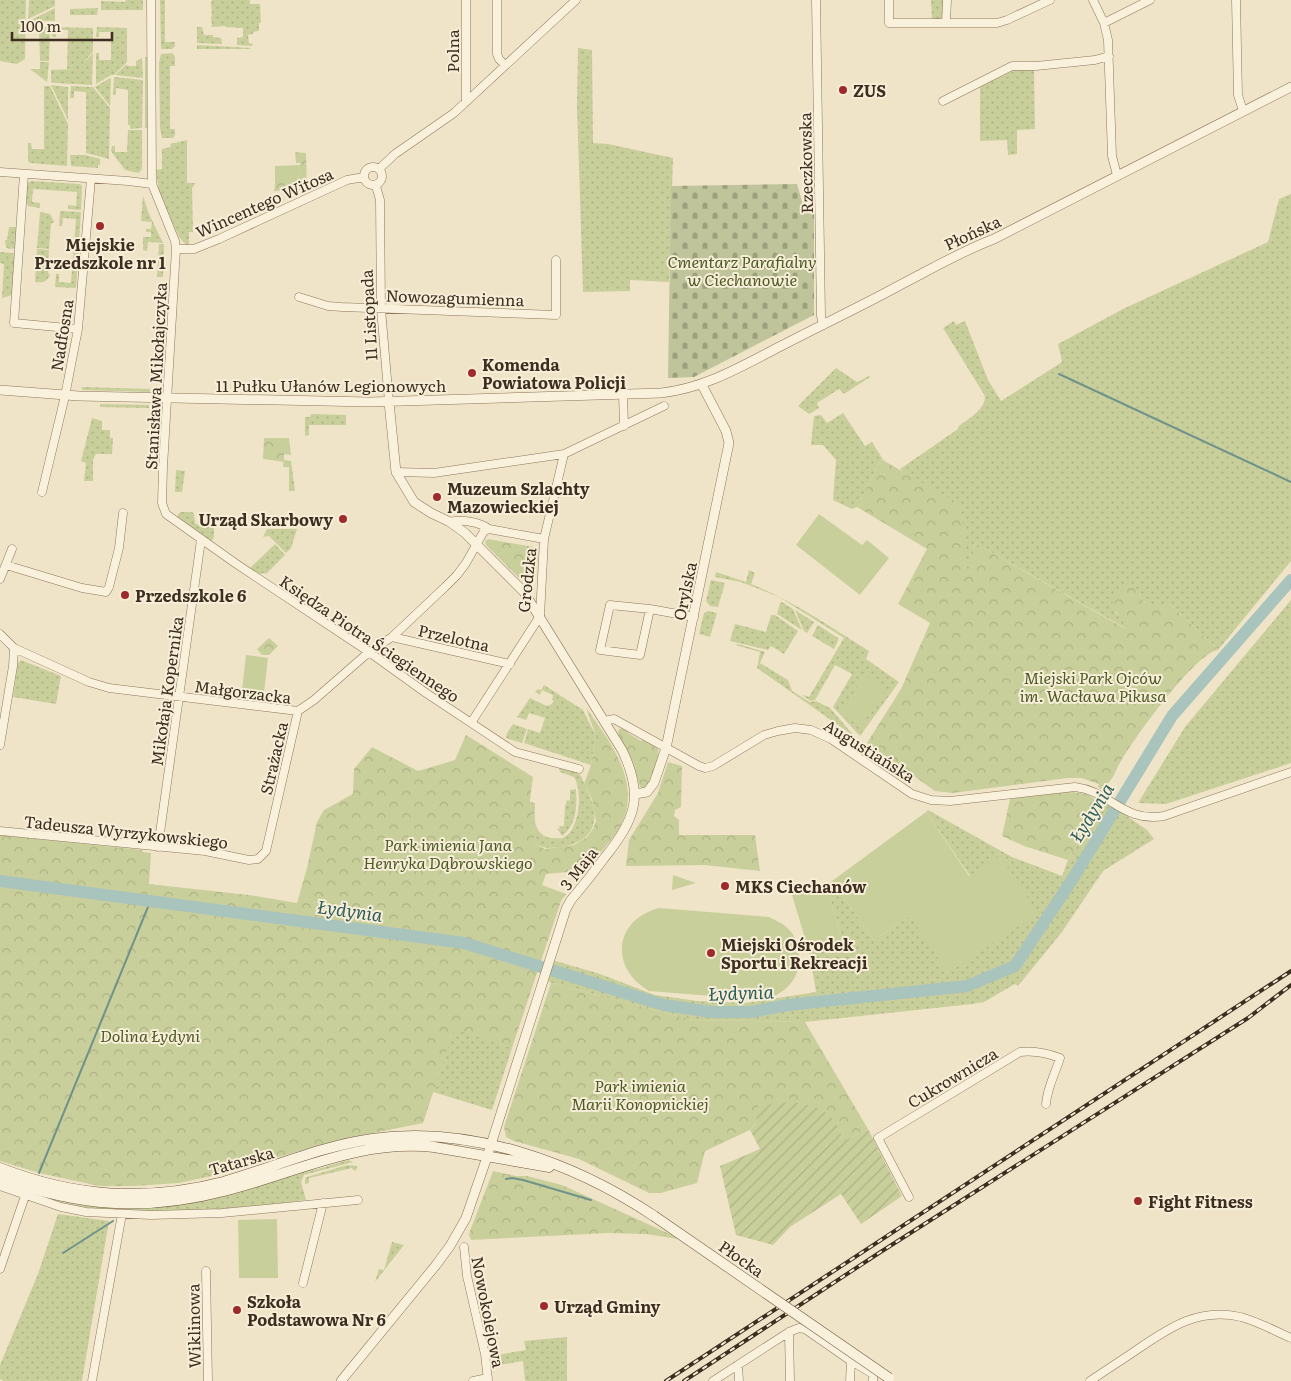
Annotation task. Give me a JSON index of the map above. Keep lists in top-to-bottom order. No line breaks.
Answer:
{"streets":{"main road":["Tatarska","Płocka"],"street":["Polna","Rzeczkowska","Wincentego Witosa","Płońska","Nowozagumienna","11 Listopada","Nadfosna","Stanisława Mikołajczyka","11 Pułku Ułanów Legionowych","Grodzka","Orylska","Przelotna","Księdza Piotra Ściegiennego","Mikołaja Kopernika","Małgorzacka","Augustiańska","Strażacka","Tadeusza Wyrzykowskiego","3 Maja","Cukrownicza","Nowokolejowa","Wiklinowa"]},"crossings":[["Rzeczkowska","Płońska"],["Wincentego Witosa","11 Listopada"],["Wincentego Witosa","Stanisława Mikołajczyka"],["Płońska","11 Pułku Ułanów Legionowych"],["Płońska","Orylska"],["Nowozagumienna","11 Listopada"],["11 Listopada","11 Pułku Ułanów Legionowych"],["11 Listopada","3 Maja"],["Nadfosna","11 Pułku Ułanów Legionowych"],["Stanisława Mikołajczyka","11 Pułku Ułanów Legionowych"],["Stanisława Mikołajczyka","Księdza Piotra Ściegiennego"],["Grodzka","Przelotna"],["Grodzka","Księdza Piotra Ściegiennego"],["Grodzka","3 Maja"],["Orylska","Augustiańska"],["Orylska","3 Maja"],["Przelotna","Strażacka"],["Księdza Piotra Ściegiennego","Mikołaja Kopernika"],["Księdza Piotra Ściegiennego","Strażacka"],["Mikołaja Kopernika","Małgorzacka"],["Mikołaja Kopernika","Tadeusza Wyrzykowskiego"],["Małgorzacka","Strażacka"],["Augustiańska","3 Maja"],["Strażacka","Tadeusza Wyrzykowskiego"],["Strażacka","3 Maja"],["3 Maja","Tatarska"],["3 Maja","Płocka"],["Tatarska","Płocka"]],"water":["Łydynia"],"parks":["Cmentarz Parafialny w Ciechanowie","Miejski Park Ojców im. Wacława Pikusa","Park imienia Jana Henryka Dąbrowskiego","Dolina Łydyni","Park imienia Marii Konopnickiej"],"places":["ZUS","Miejskie Przedszkole nr 1","Komenda Powiatowa Policji","Muzeum Szlachty Mazowieckiej","Urząd Skarbowy","Przedszkole 6","MKS Ciechanów","Miejski Ośrodek Sportu i Rekreacji","Fight Fitness","Urząd Gminy","Szkoła Podstawowa Nr 6"],"scale_bar":"100 m"}
